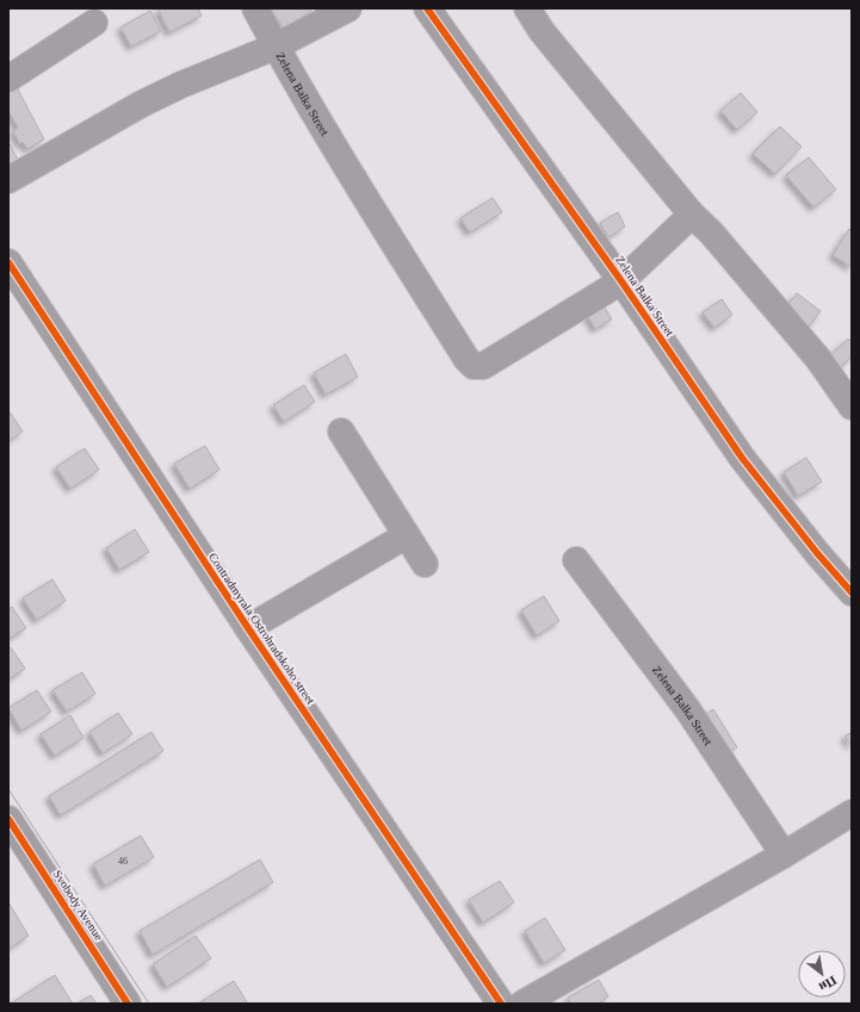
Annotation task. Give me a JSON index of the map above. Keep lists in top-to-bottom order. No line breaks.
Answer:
{"streets":{"street":["Zelena Balka Street","Contradmyrala Ostrohradskoho street","Svobody Avenue"]},"house_numbers":["46"],"north":"bottom right"}
